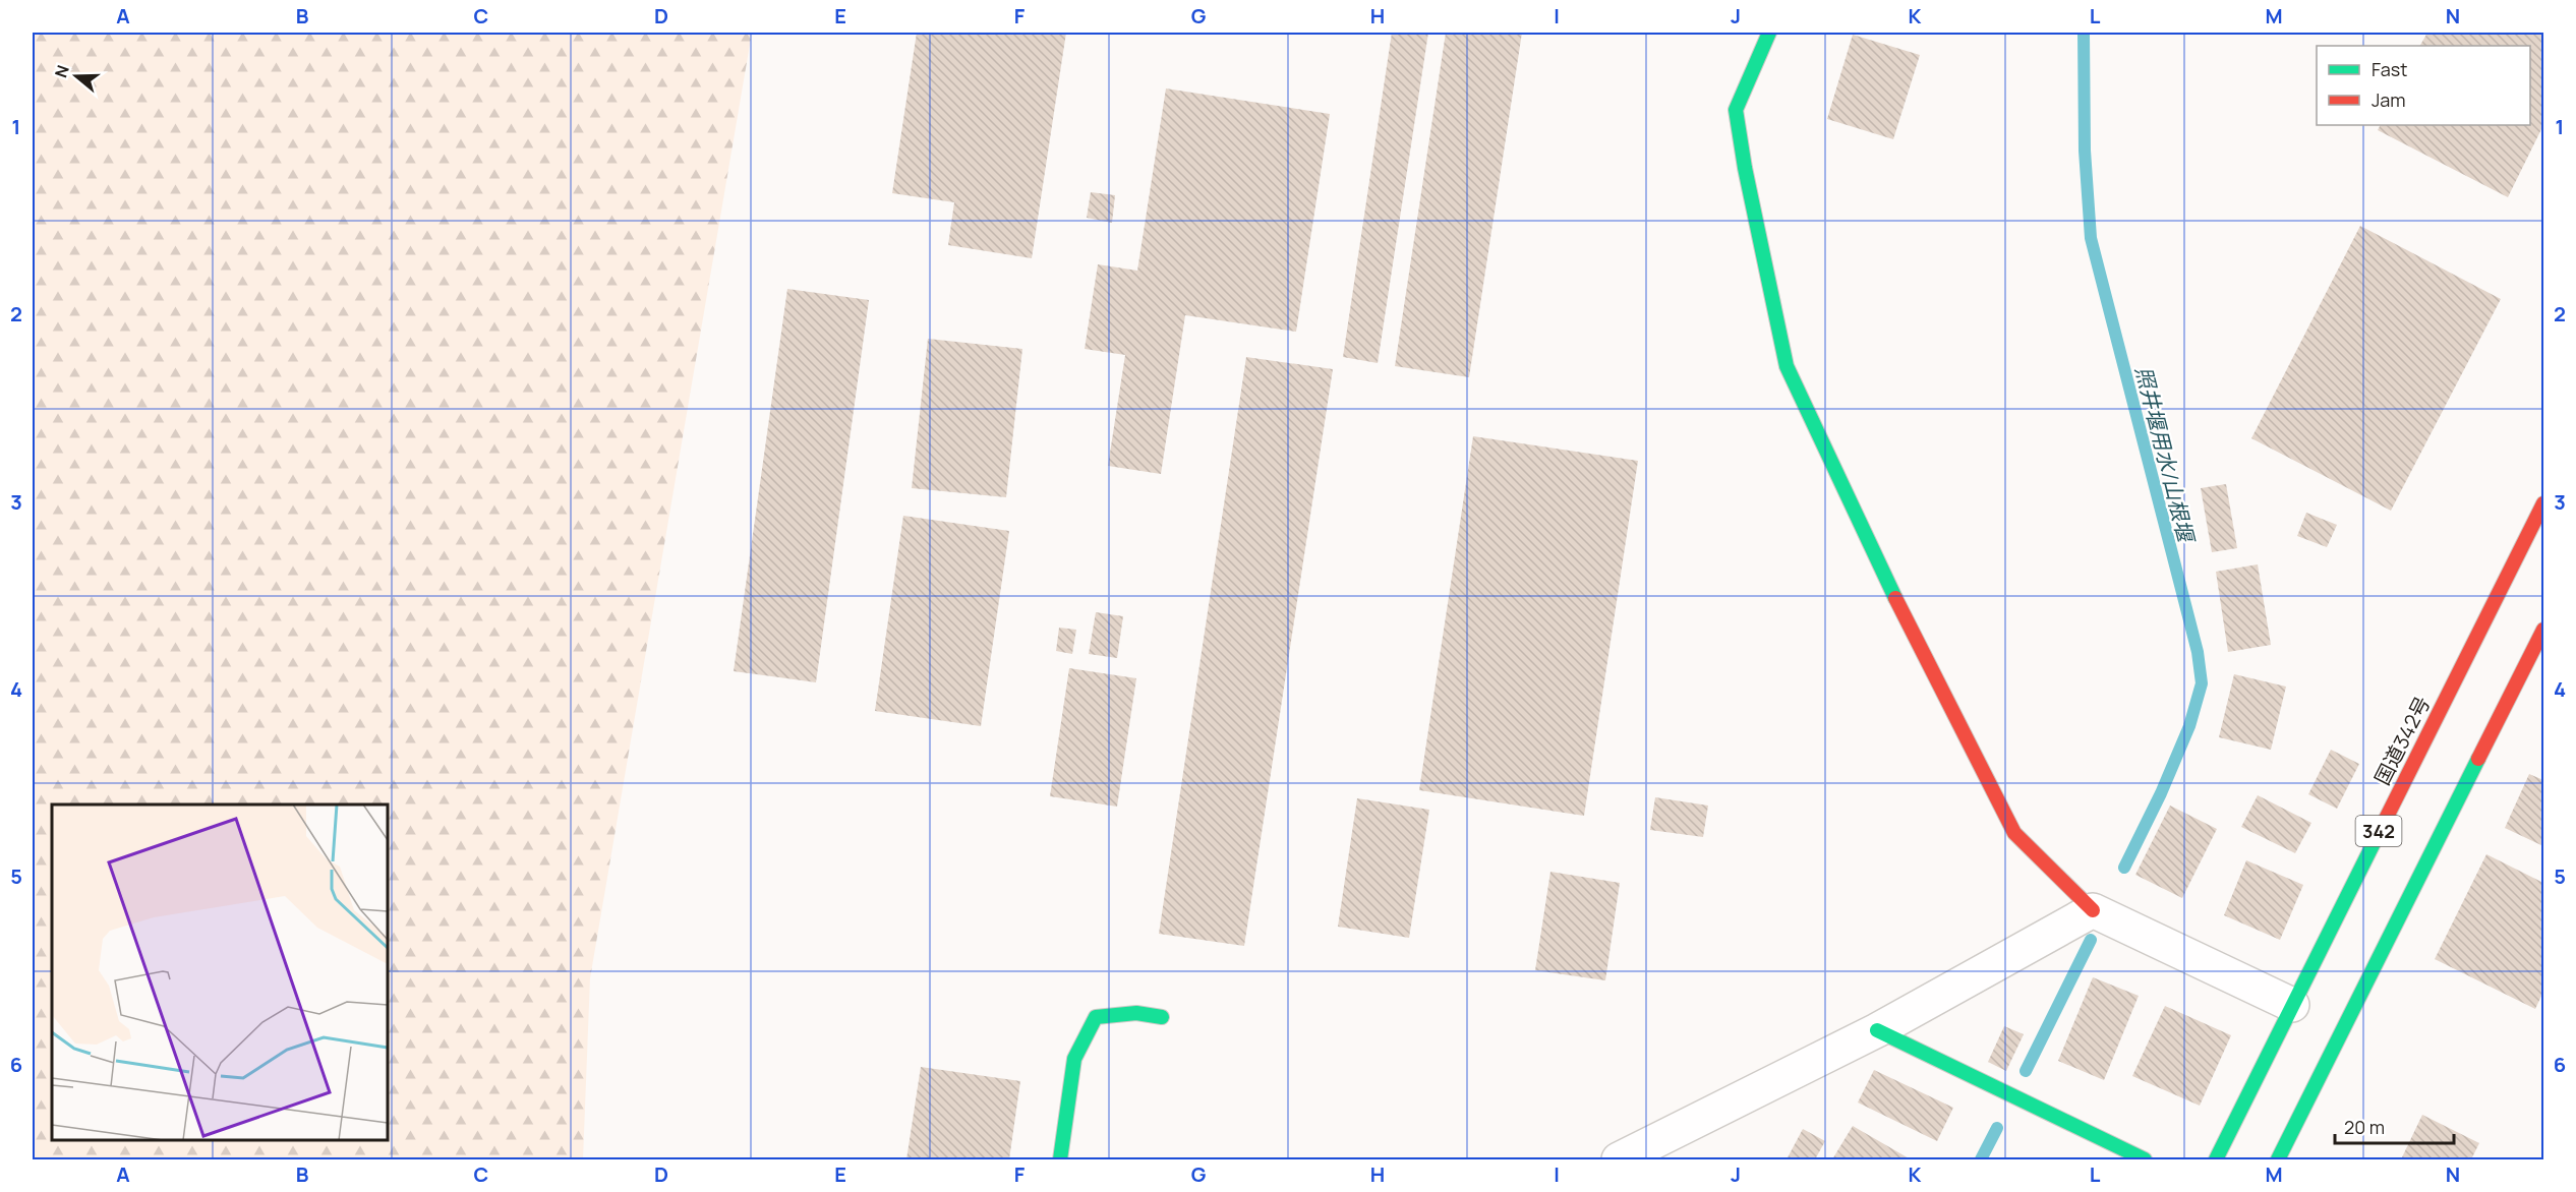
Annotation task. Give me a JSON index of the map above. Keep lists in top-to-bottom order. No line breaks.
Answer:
{"streets":{"main road":["国道342号","342"]},"water":["照井堰用水/山根堰"],"legend":["Fast","Jam"],"scale_bar":"20 m","north":"left","grid":{"columns":["A","B","C","D","E","F","G","H","I","J","K","L","M","N"],"rows":["1","2","3","4","5","6"]}}
